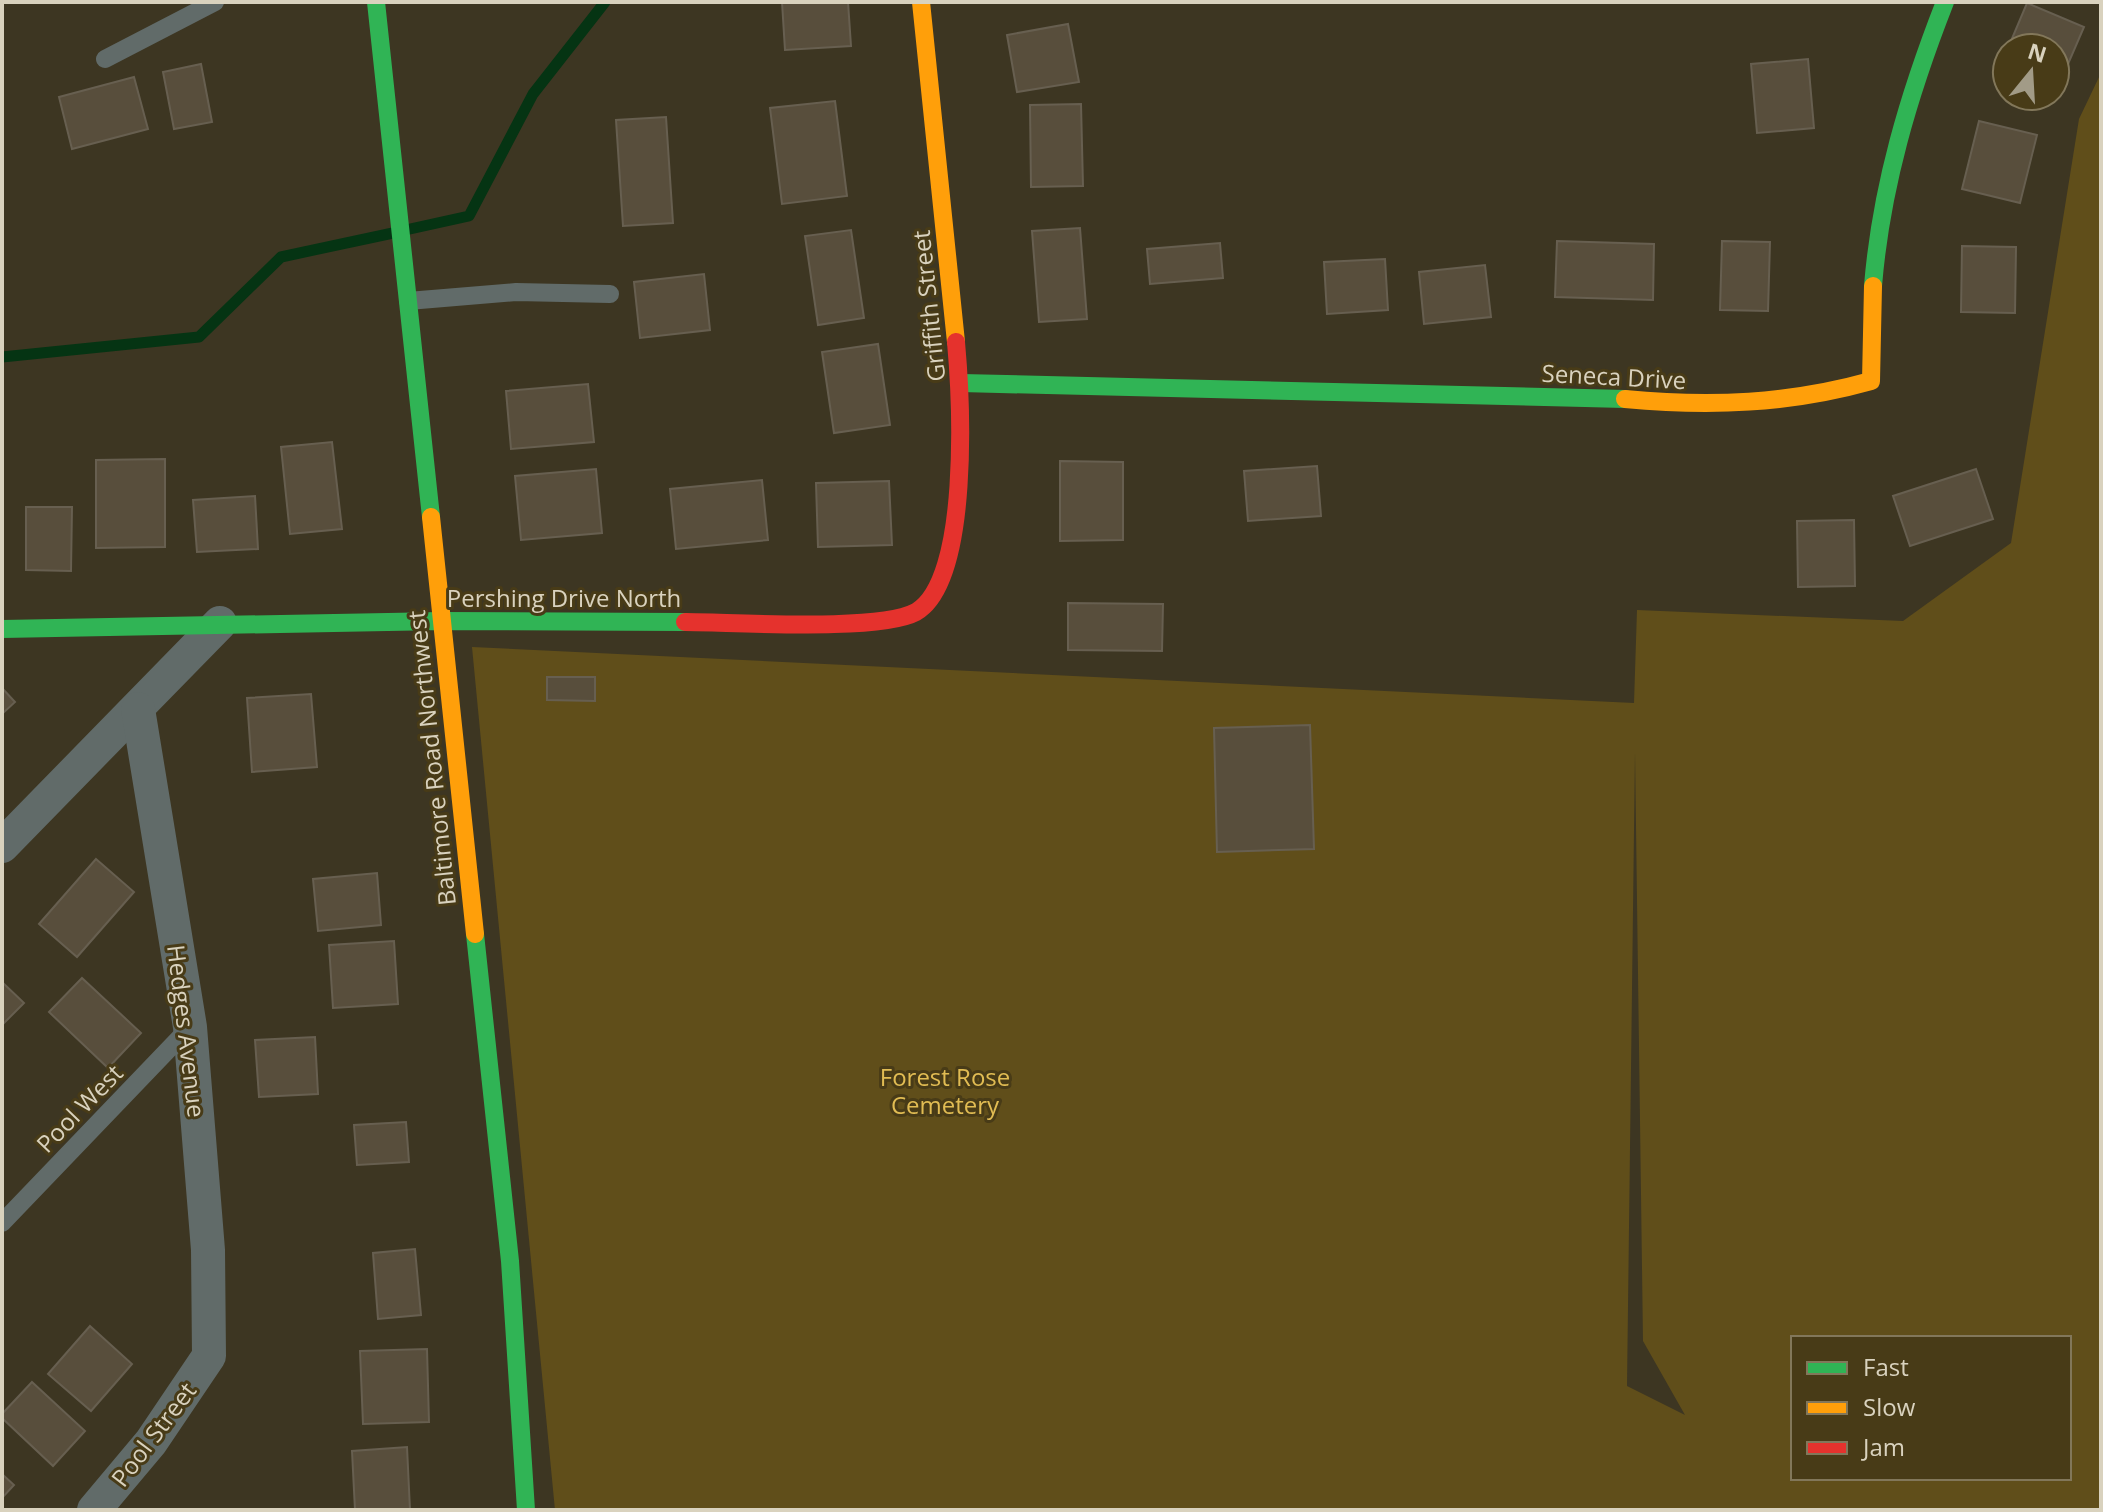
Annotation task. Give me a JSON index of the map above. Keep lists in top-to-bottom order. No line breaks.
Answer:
{"streets":{"street":["Griffith Street","Seneca Drive","Pershing Drive North","Baltimore Road Northwest","Hedges Avenue","Pool Street"],"lane":["Pool West"]},"crossings":[["Griffith Street","Seneca Drive"],["Griffith Street","Pershing Drive North"],["Pershing Drive North","Baltimore Road Northwest"],["Hedges Avenue","Pool West"],["Hedges Avenue","Pool Street"]],"parks":["Forest Rose Cemetery"],"legend":["Fast","Slow","Jam"],"north":"top"}
